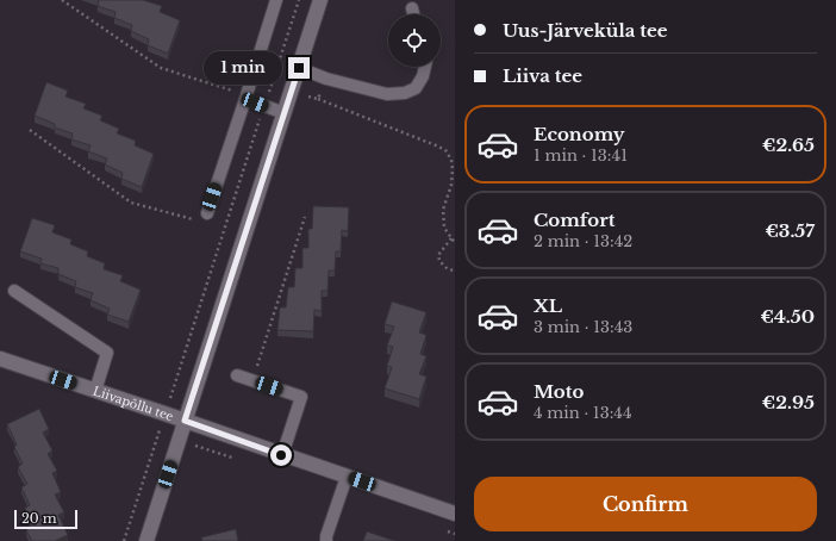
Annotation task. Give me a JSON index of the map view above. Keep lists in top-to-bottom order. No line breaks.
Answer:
{"streets":{"street":["Liivapõllu tee"]},"scale_bar":"20 m","page":{"banner":["Uus-Järveküla tee","Liiva tee"],"bubble":"1 min","list":[{"name":"Economy","note":"1 min · 13:41","value":"€2.65"},{"name":"Comfort","note":"2 min · 13:42","value":"€3.57"},{"name":"XL","note":"3 min · 13:43","value":"€4.50"},{"name":"Moto","note":"4 min · 13:44","value":"€2.95"}],"buttons":"Confirm","scale":"20 m"}}
